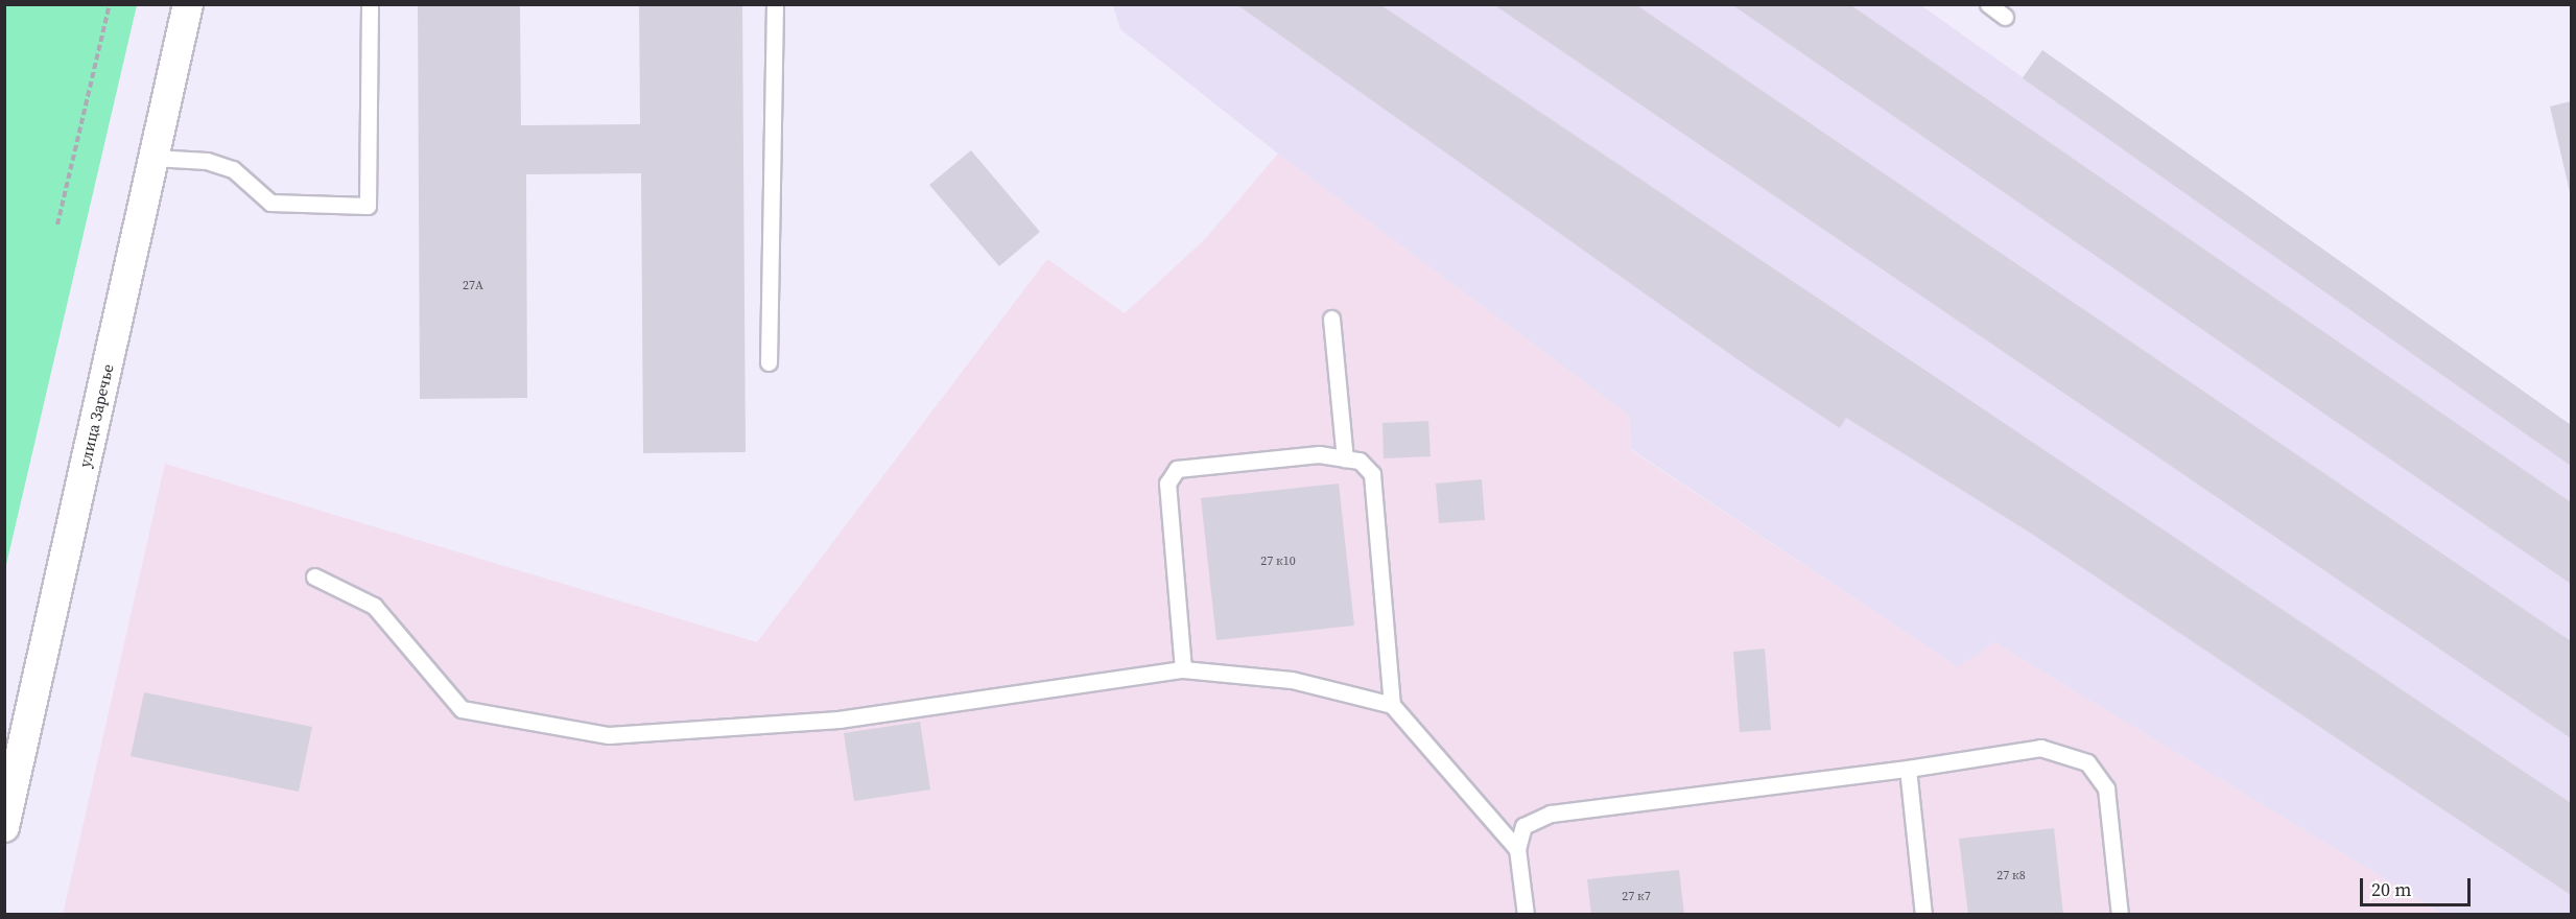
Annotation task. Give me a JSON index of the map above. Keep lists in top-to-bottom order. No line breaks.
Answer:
{"streets":{"street":["улица Заречье"]},"house_numbers":["27А","27 к10","27 к8","27 к7"],"scale_bar":"20 m"}
